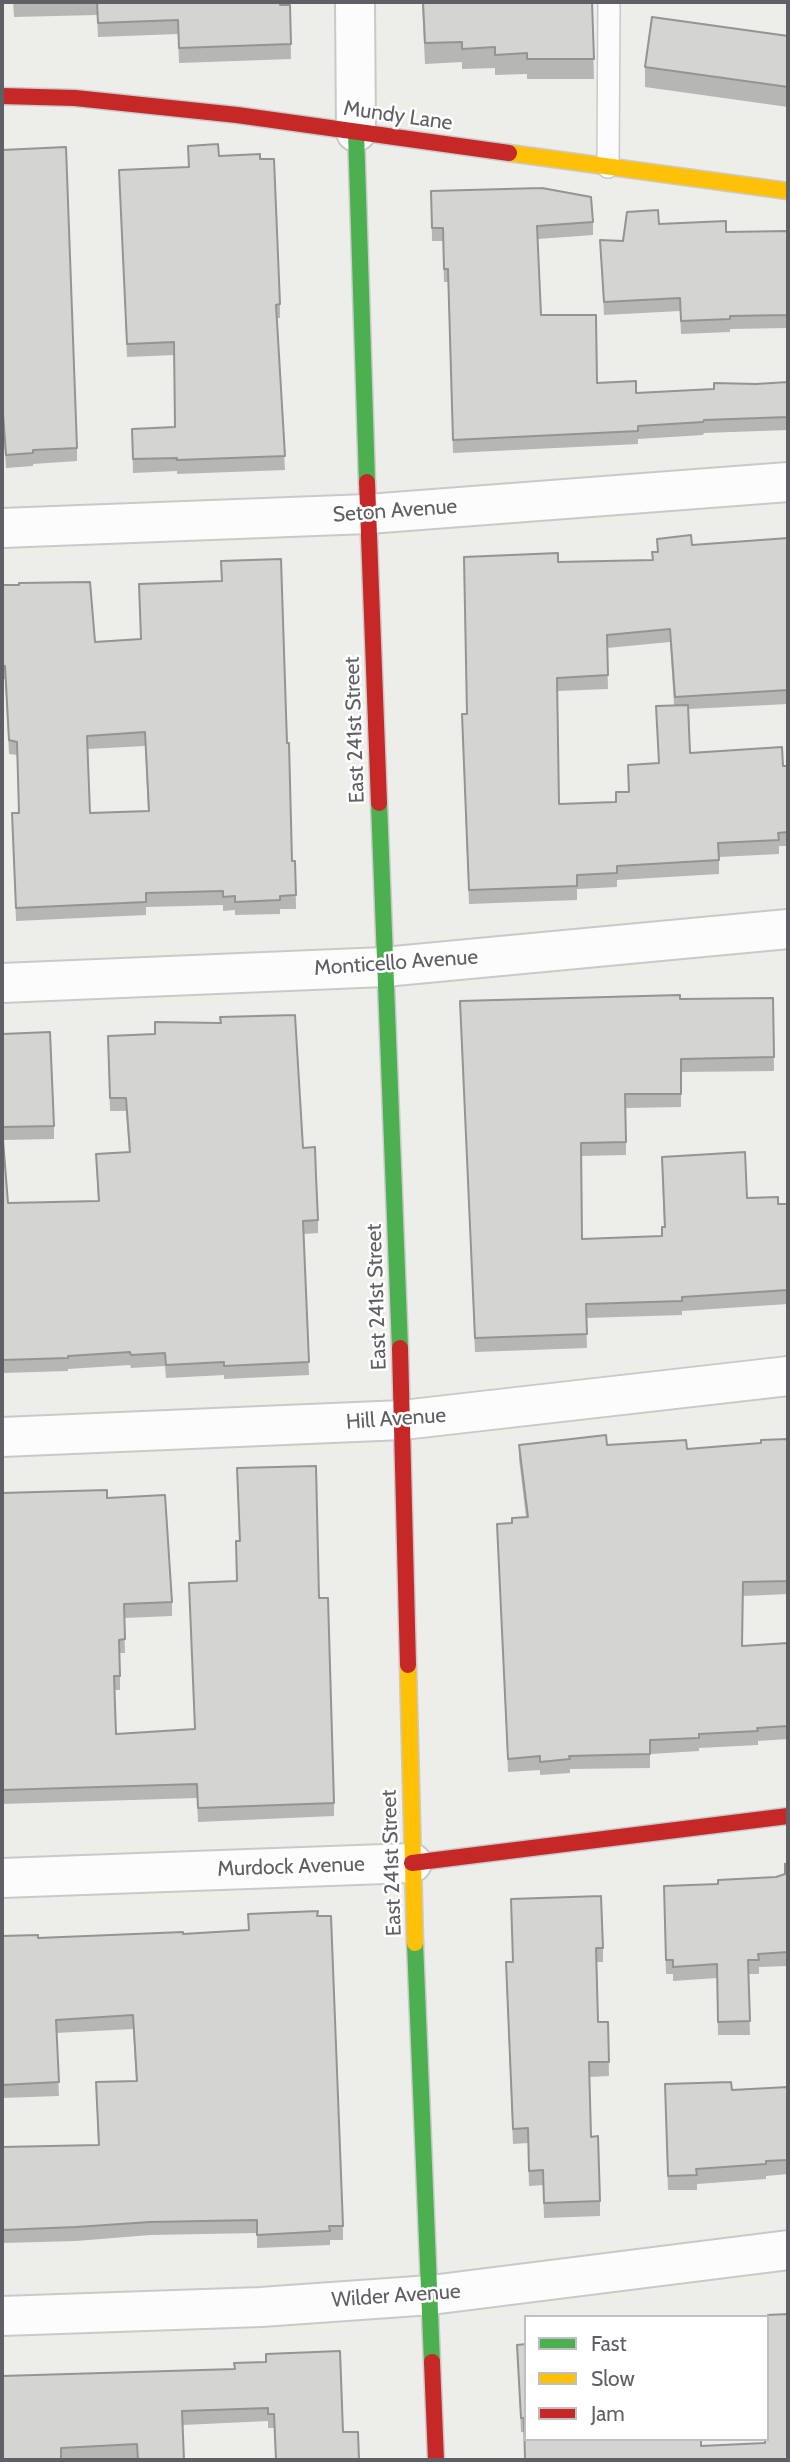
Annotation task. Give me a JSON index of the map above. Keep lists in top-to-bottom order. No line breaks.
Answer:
{"streets":{"street":["Mundy Lane","Seton Avenue","East 241st Street","Monticello Avenue","Hill Avenue","Murdock Avenue","Wilder Avenue"]},"crossings":[["Mundy Lane","East 241st Street"],["Seton Avenue","East 241st Street"],["East 241st Street","Monticello Avenue"],["East 241st Street","Hill Avenue"],["East 241st Street","Murdock Avenue"],["East 241st Street","Wilder Avenue"]],"legend":["Fast","Slow","Jam"]}
